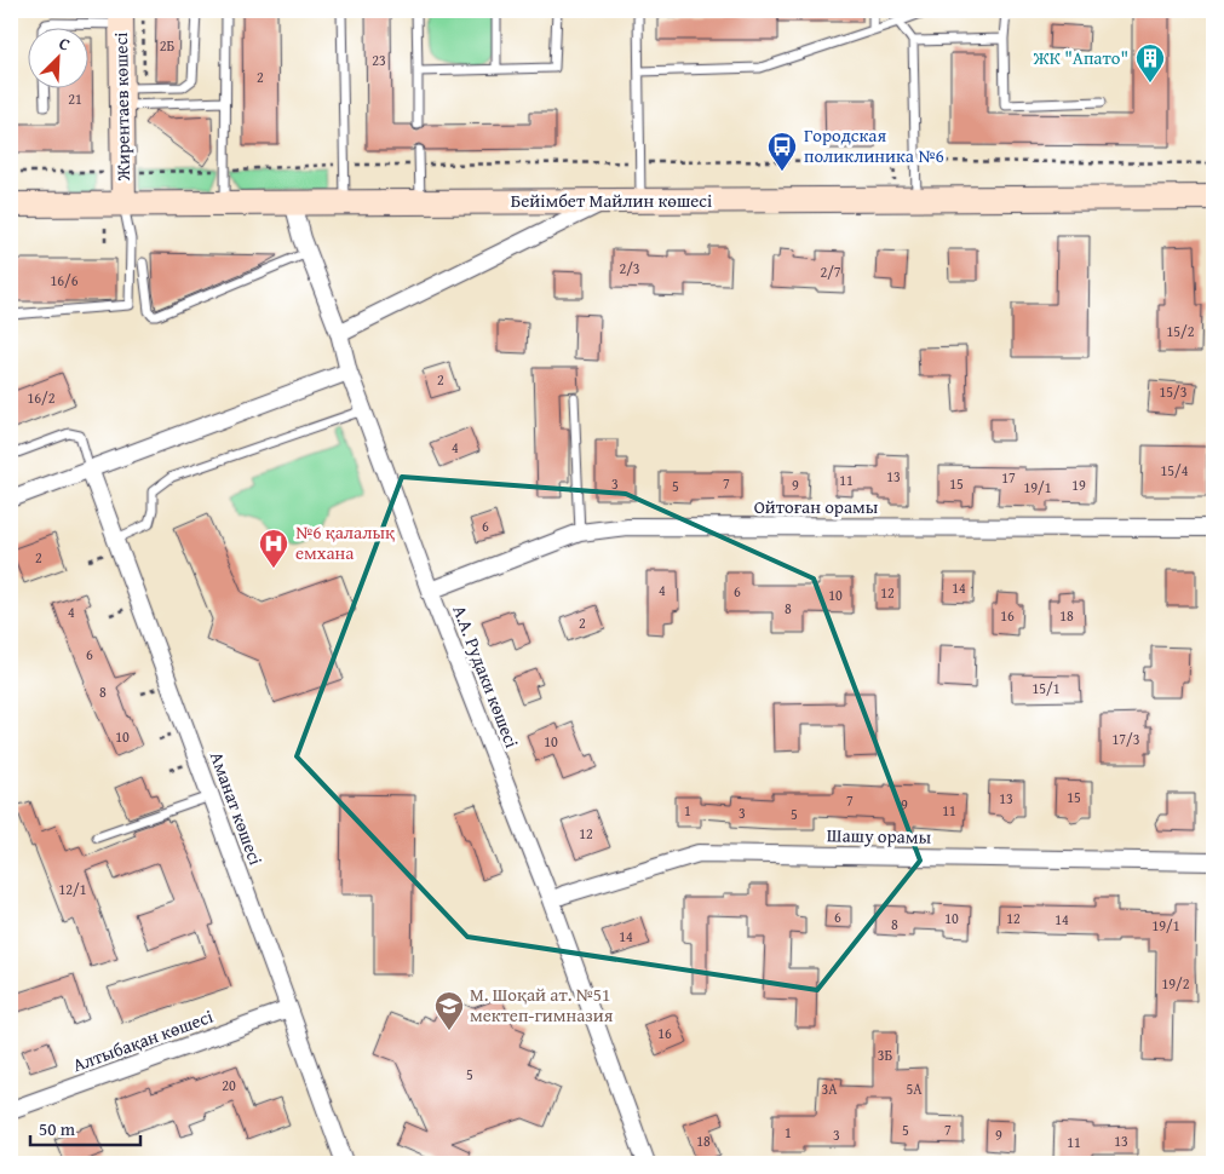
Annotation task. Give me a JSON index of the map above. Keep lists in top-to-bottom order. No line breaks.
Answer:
{"streets":{"street":["Жирентаев көшесі","Бейімбет Майлин көшесі","Ойтоған орамы","А.А. Рудаки көшесі","Аманат көшесі","Шашу орамы","Алтыбақан көшесі"]},"crossings":[["Жирентаев көшесі","Бейімбет Майлин көшесі"],["Бейімбет Майлин көшесі","А.А. Рудаки көшесі"],["Ойтоған орамы","А.А. Рудаки көшесі"],["А.А. Рудаки көшесі","Шашу орамы"],["Аманат көшесі","Алтыбақан көшесі"]],"places":{"building":["ЖК \"Апато\""],"bus stop":["Городская поликлиника №6"],"hospital":["№6 қалалық емхана"],"school or university":["М. Шоқай ат. №51 мектеп-гимназия"]},"house_numbers":["2Б","23","2","21","2/3","2/7","16/6","15/2","2","15/3","16/2","4","15/4","13","17","11","3","7","15","9","19","5","19/1","6","2","14","4","6","12","10","8","4","16","18","2","6","15/1","8","10","17/3","10","15","13","7","9","1","11","3","5","12","12/1","6","10","12","14","8","19/1","14","19/2","16","3Б","5","20","3А","5А","5","7","1","3","9","18","13","11"],"scale_bar":"50 m","north":"top right"}
